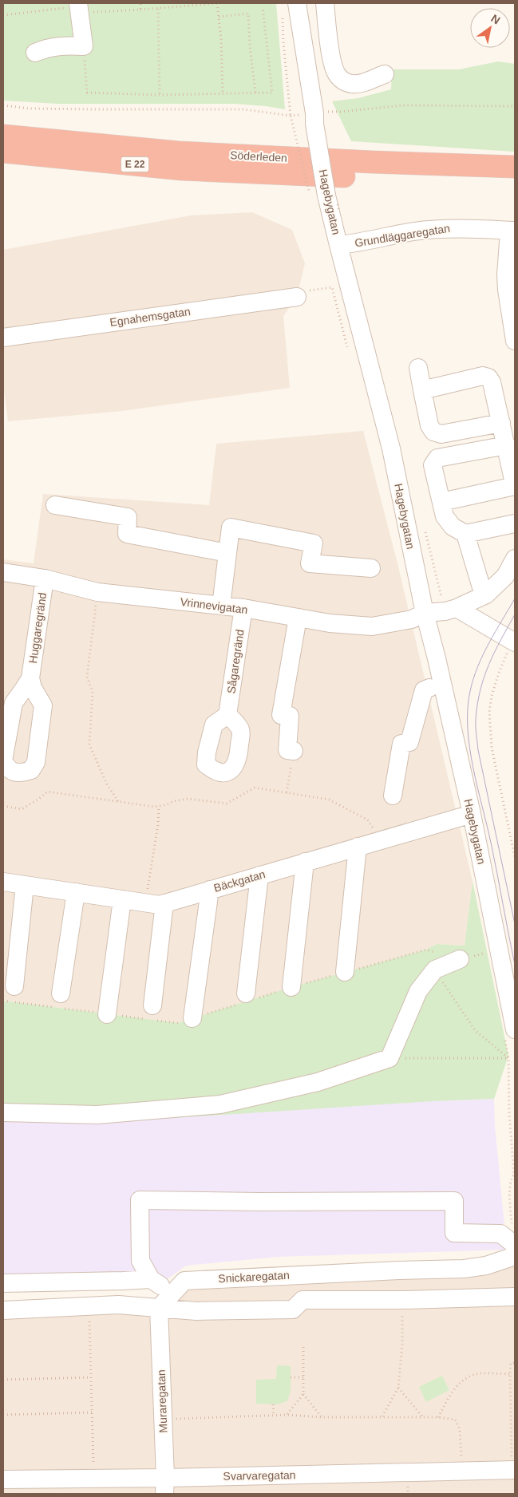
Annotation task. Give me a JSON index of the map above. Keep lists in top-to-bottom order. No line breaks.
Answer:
{"streets":{"highway":["Söderleden","E 22"],"street":["Hagebygatan","Grundläggaregatan","Egnahemsgatan","Vrinnevigatan","Huggaregränd","Sågaregränd","Bäckgatan","Snickaregatan","Muraregatan","Svarvaregatan"]},"crossings":[["Hagebygatan","Grundläggaregatan"],["Hagebygatan","Vrinnevigatan"],["Hagebygatan","Bäckgatan"],["Vrinnevigatan","Huggaregränd"],["Vrinnevigatan","Sågaregränd"],["Snickaregatan","Muraregatan"],["Muraregatan","Svarvaregatan"]],"north":"top right"}
